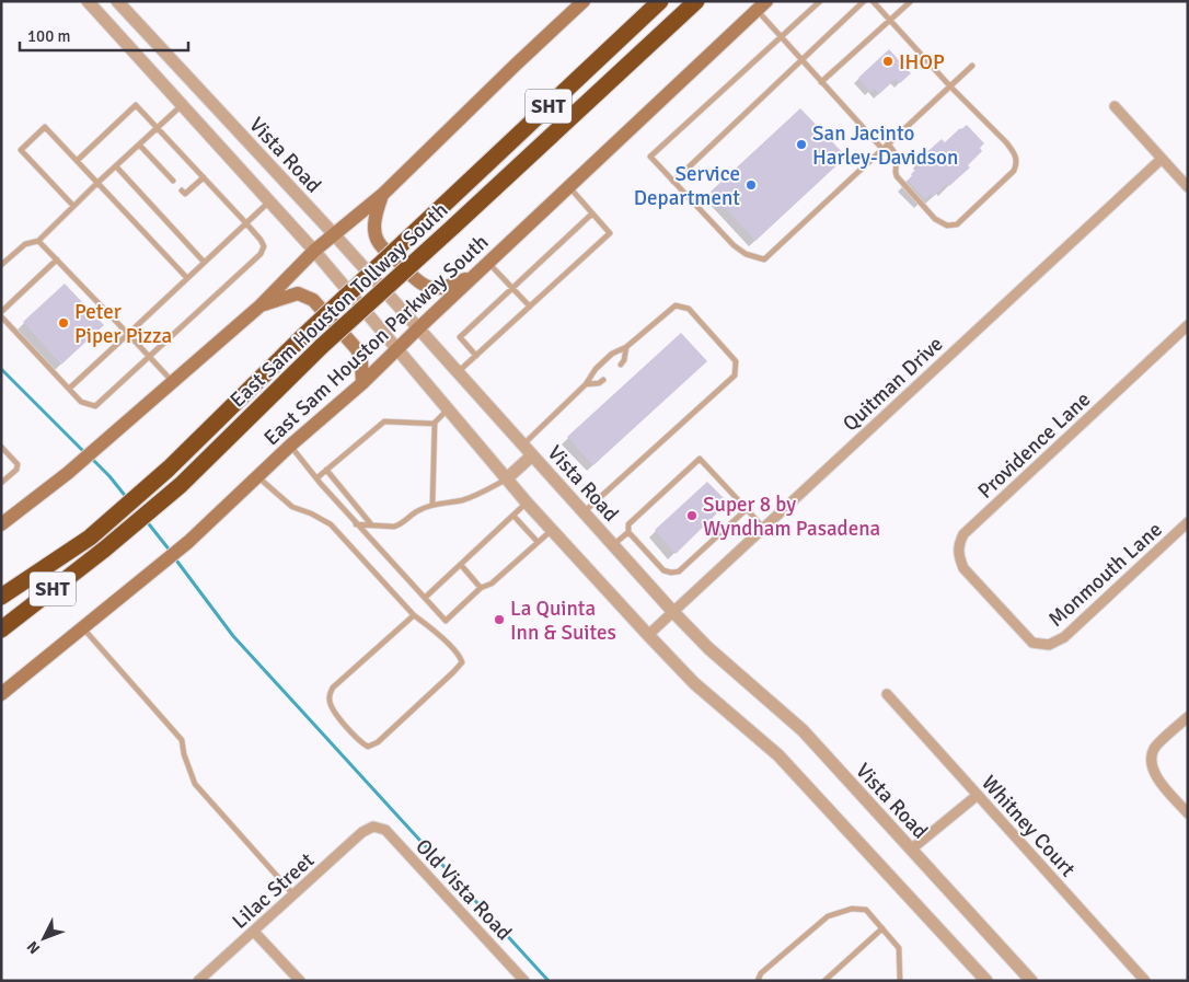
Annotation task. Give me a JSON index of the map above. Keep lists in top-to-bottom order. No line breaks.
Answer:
{"streets":{"highway":["SHT","East Sam Houston Tollway South"],"main road":["East Sam Houston Parkway South"],"street":["Vista Road","Quitman Drive","Providence Lane","Monmouth Lane","Whitney Court","Old Vista Road","Lilac Street"]},"crossings":[["Vista Road","East Sam Houston Parkway South"],["Vista Road","Quitman Drive"],["Providence Lane","Monmouth Lane"],["Old Vista Road","Lilac Street"]],"places":["IHOP","San Jacinto Harley-Davidson","Service Department","Peter Piper Pizza","Super 8 by Wyndham Pasadena","La Quinta Inn & Suites"],"scale_bar":"100 m","north":"bottom left"}
